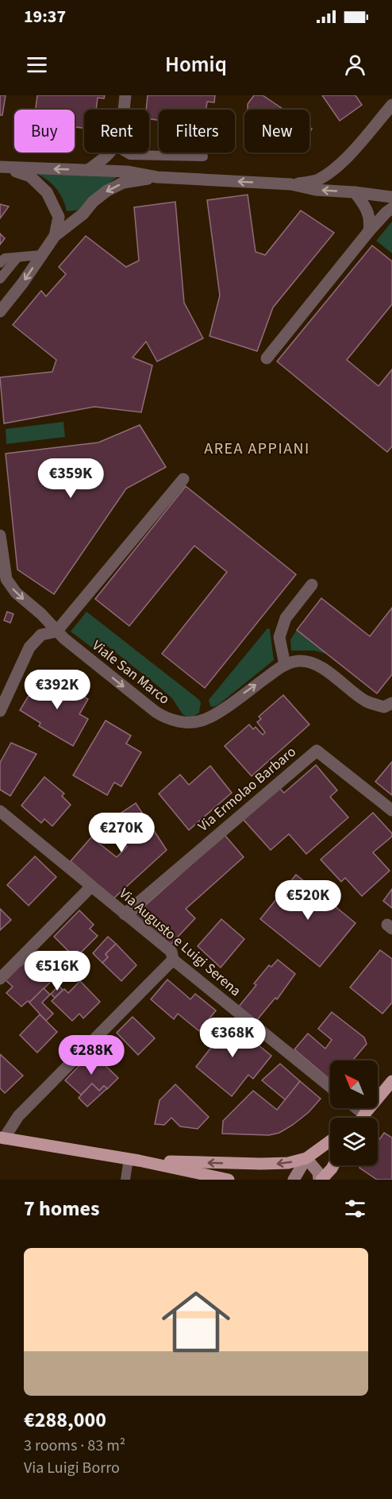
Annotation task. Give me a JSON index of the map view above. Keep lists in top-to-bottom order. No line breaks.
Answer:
{"streets":{"street":["Viale San Marco","Via Ermolao Barbaro","Via Augusto e Luigi Serena"]},"crossings":[["Via Ermolao Barbaro","Via Augusto e Luigi Serena"]],"districts":["AREA APPIANI"],"north":"top left","page":{"status":"19:37","header":"Homiq","chip":["Buy","Rent","Filters","New"],"price":["€359K","€392K","€270K","€520K","€516K","€368K","€288K"],"heading":"7 homes","list":[{"name":"€288,000","note":"3 rooms · 83 m² · Via Luigi Borro"}]}}
